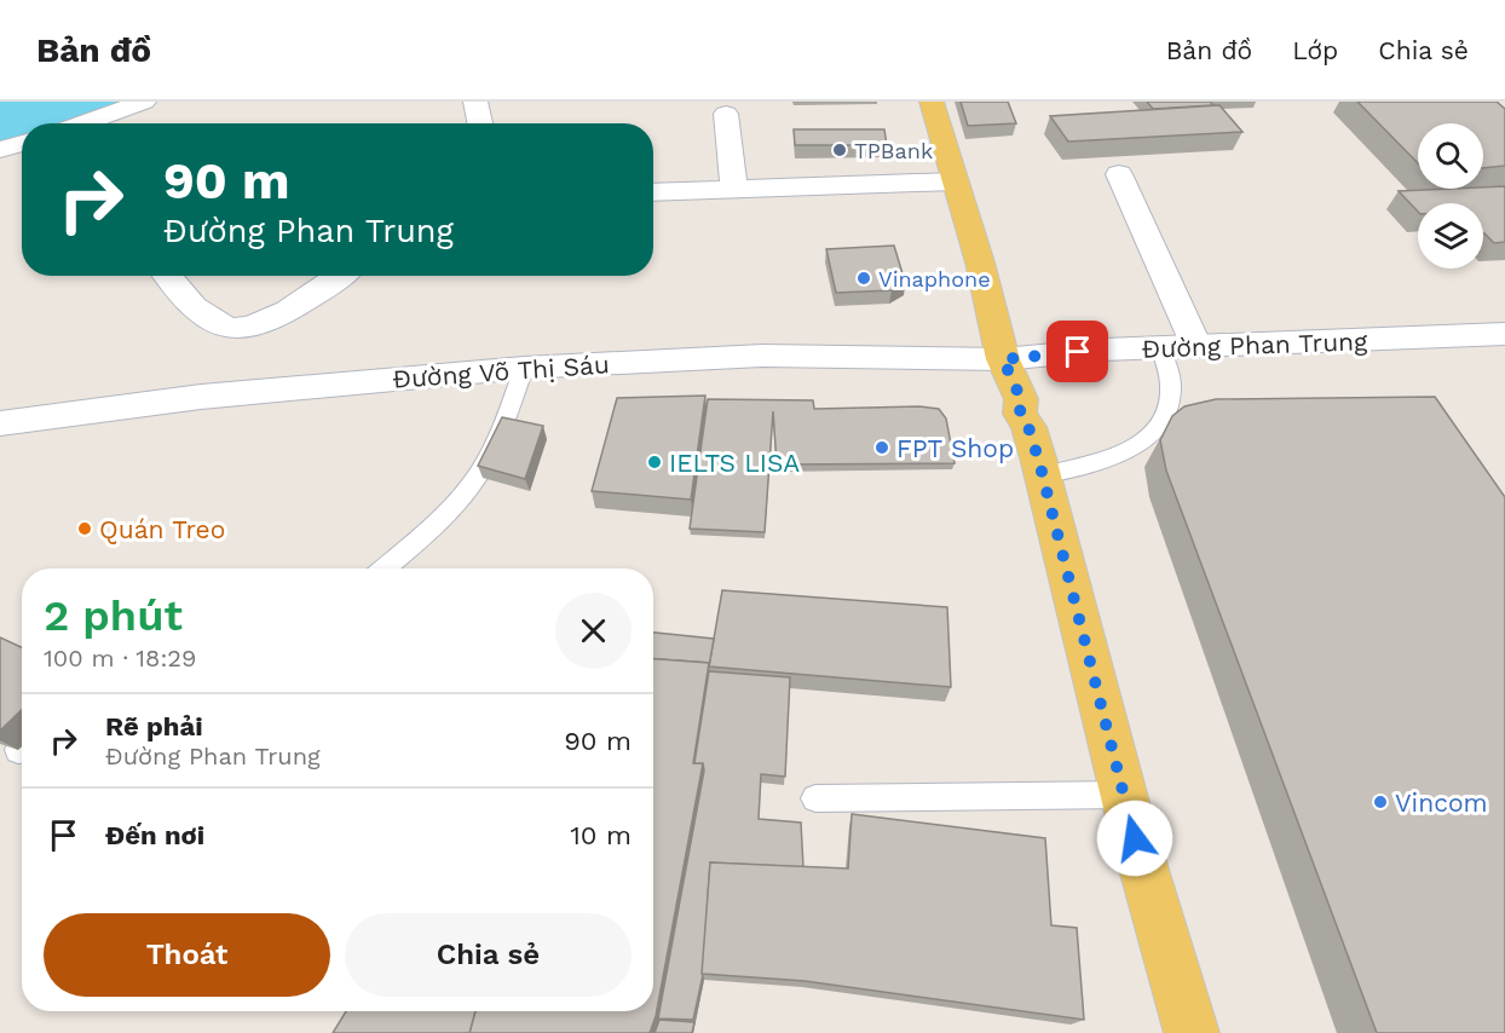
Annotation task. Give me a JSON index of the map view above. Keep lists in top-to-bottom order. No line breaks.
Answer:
{"streets":{"main road":["Đường Phan Trung","Đường Võ Thị Sáu"]},"crossings":[["Đường Phan Trung","Đường Võ Thị Sáu"]],"places":["TPBank","Vinaphone","FPT Shop","IELTS LISA","Quán Treo","Vincom"],"page":{"header":"Bản đồ","nav":["Bản đồ","Lớp","Chia sẻ"],"turn":["90 m","Đường Phan Trung"],"heading":["2 phút","100 m · 18:29"],"list":[{"name":"Rẽ phải","note":"Đường Phan Trung","value":"90 m"},{"name":"Đến nơi","value":"10 m"}],"buttons":["Thoát","Chia sẻ"]}}
